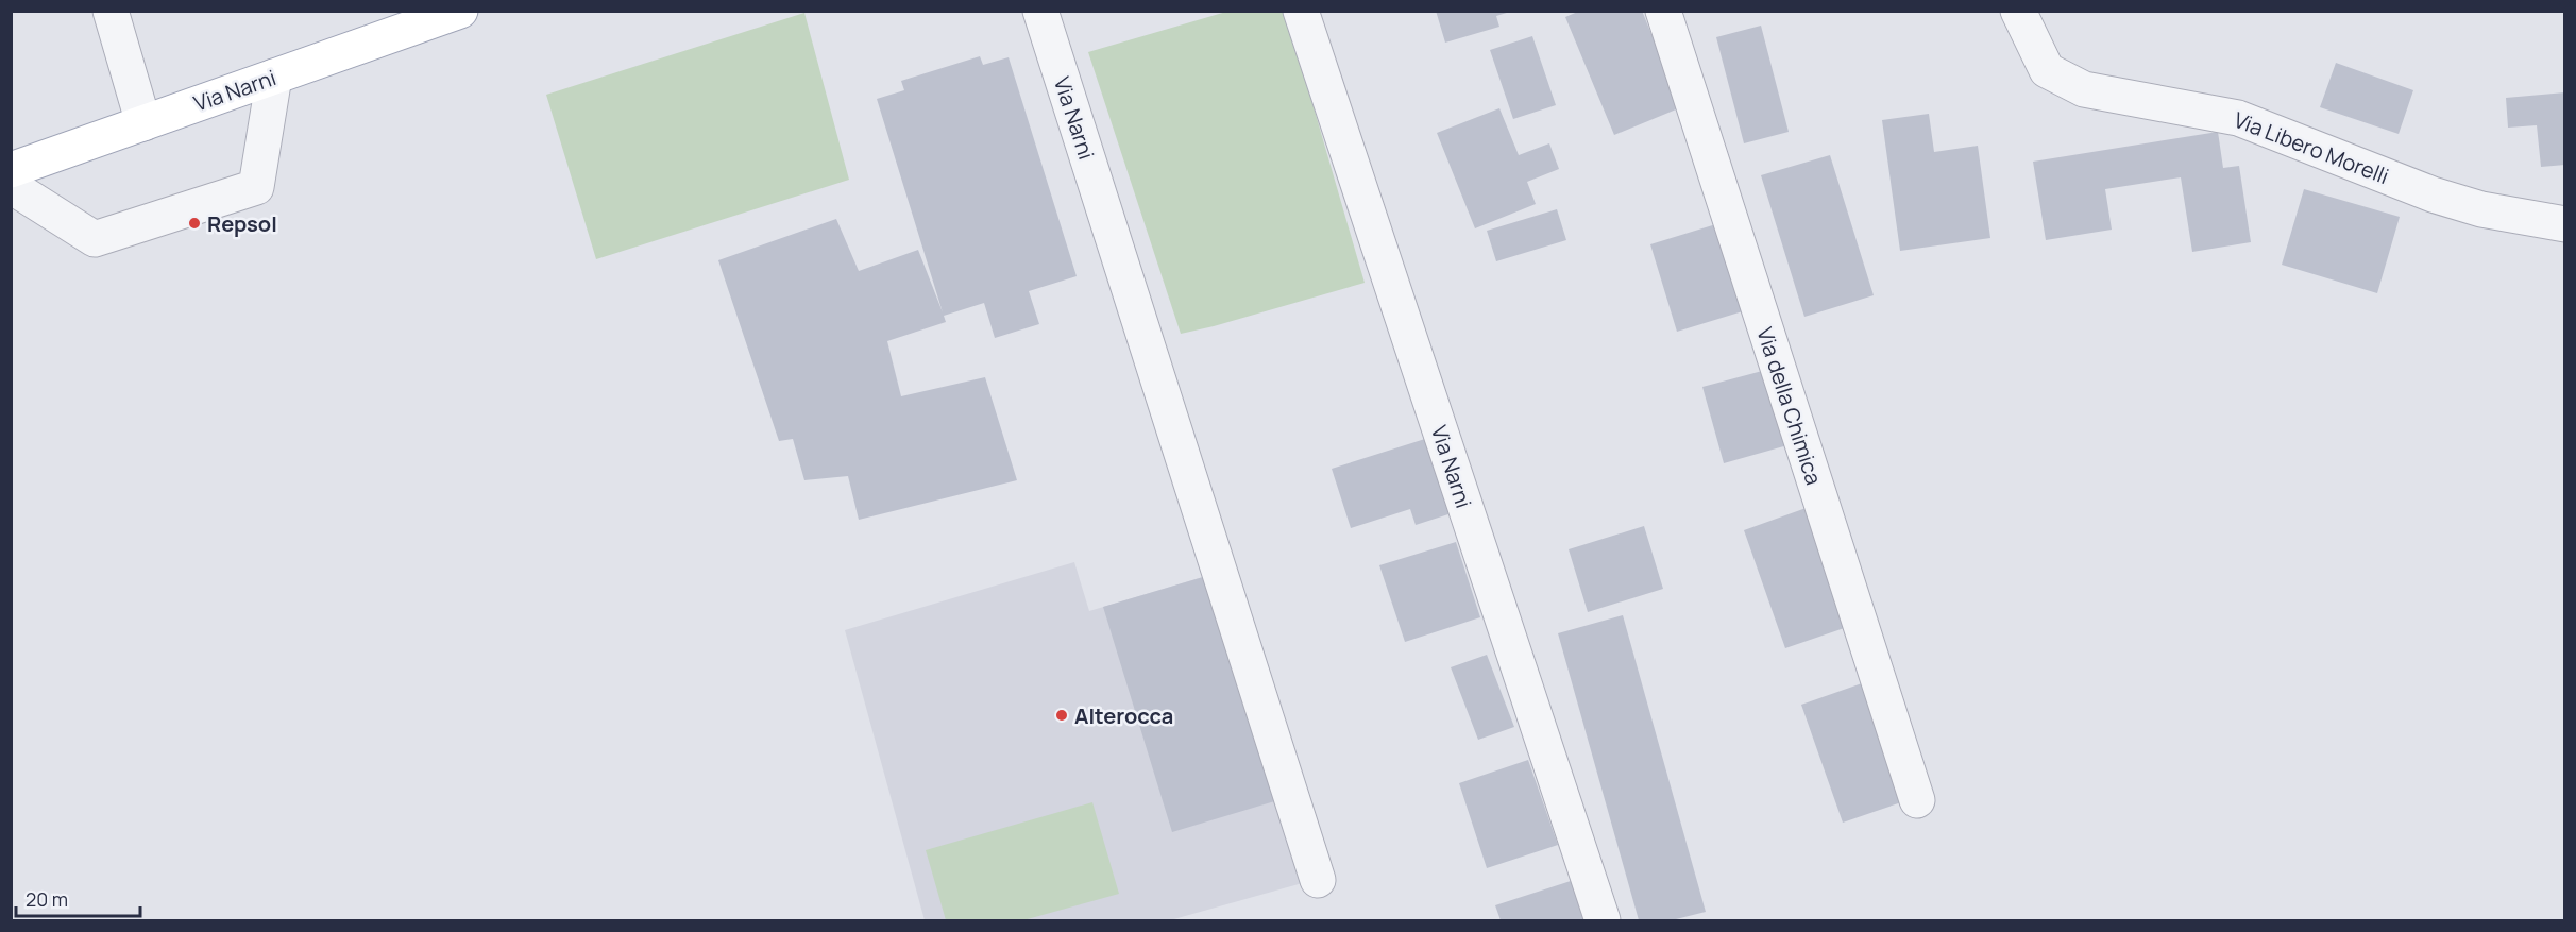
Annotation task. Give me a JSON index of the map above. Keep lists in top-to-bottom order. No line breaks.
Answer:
{"streets":{"main road":["Via Narni"],"street":["Via Libero Morelli","Via della Chimica"]},"places":["Repsol","Alterocca"],"scale_bar":"20 m"}
